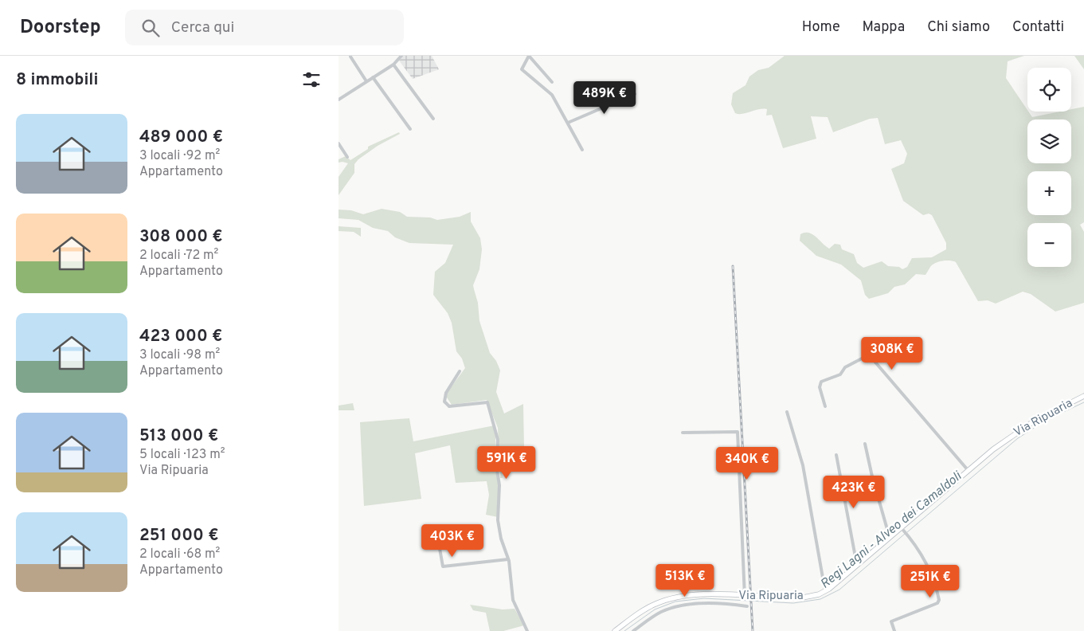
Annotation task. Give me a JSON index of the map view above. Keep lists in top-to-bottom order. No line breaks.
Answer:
{"streets":{"street":["Via Ripuaria"]},"water":["Regi Lagni - Alveo dei Camaldoli"],"page":{"header":"Doorstep","search":"Cerca qui","nav":["Home","Mappa","Chi siamo","Contatti"],"heading":"8 immobili","map_buttons":["+","−"],"price":["489K €","308K €","591K €","340K €","423K €","403K €","513K €","251K €"],"list":[{"name":"489 000 €","note":"3 locali · 92 m² · Appartamento"},{"name":"308 000 €","note":"2 locali · 72 m² · Appartamento"},{"name":"423 000 €","note":"3 locali · 98 m² · Appartamento"},{"name":"513 000 €","note":"5 locali · 123 m² · Via Ripuaria"},{"name":"251 000 €","note":"2 locali · 68 m² · Appartamento"}]}}
